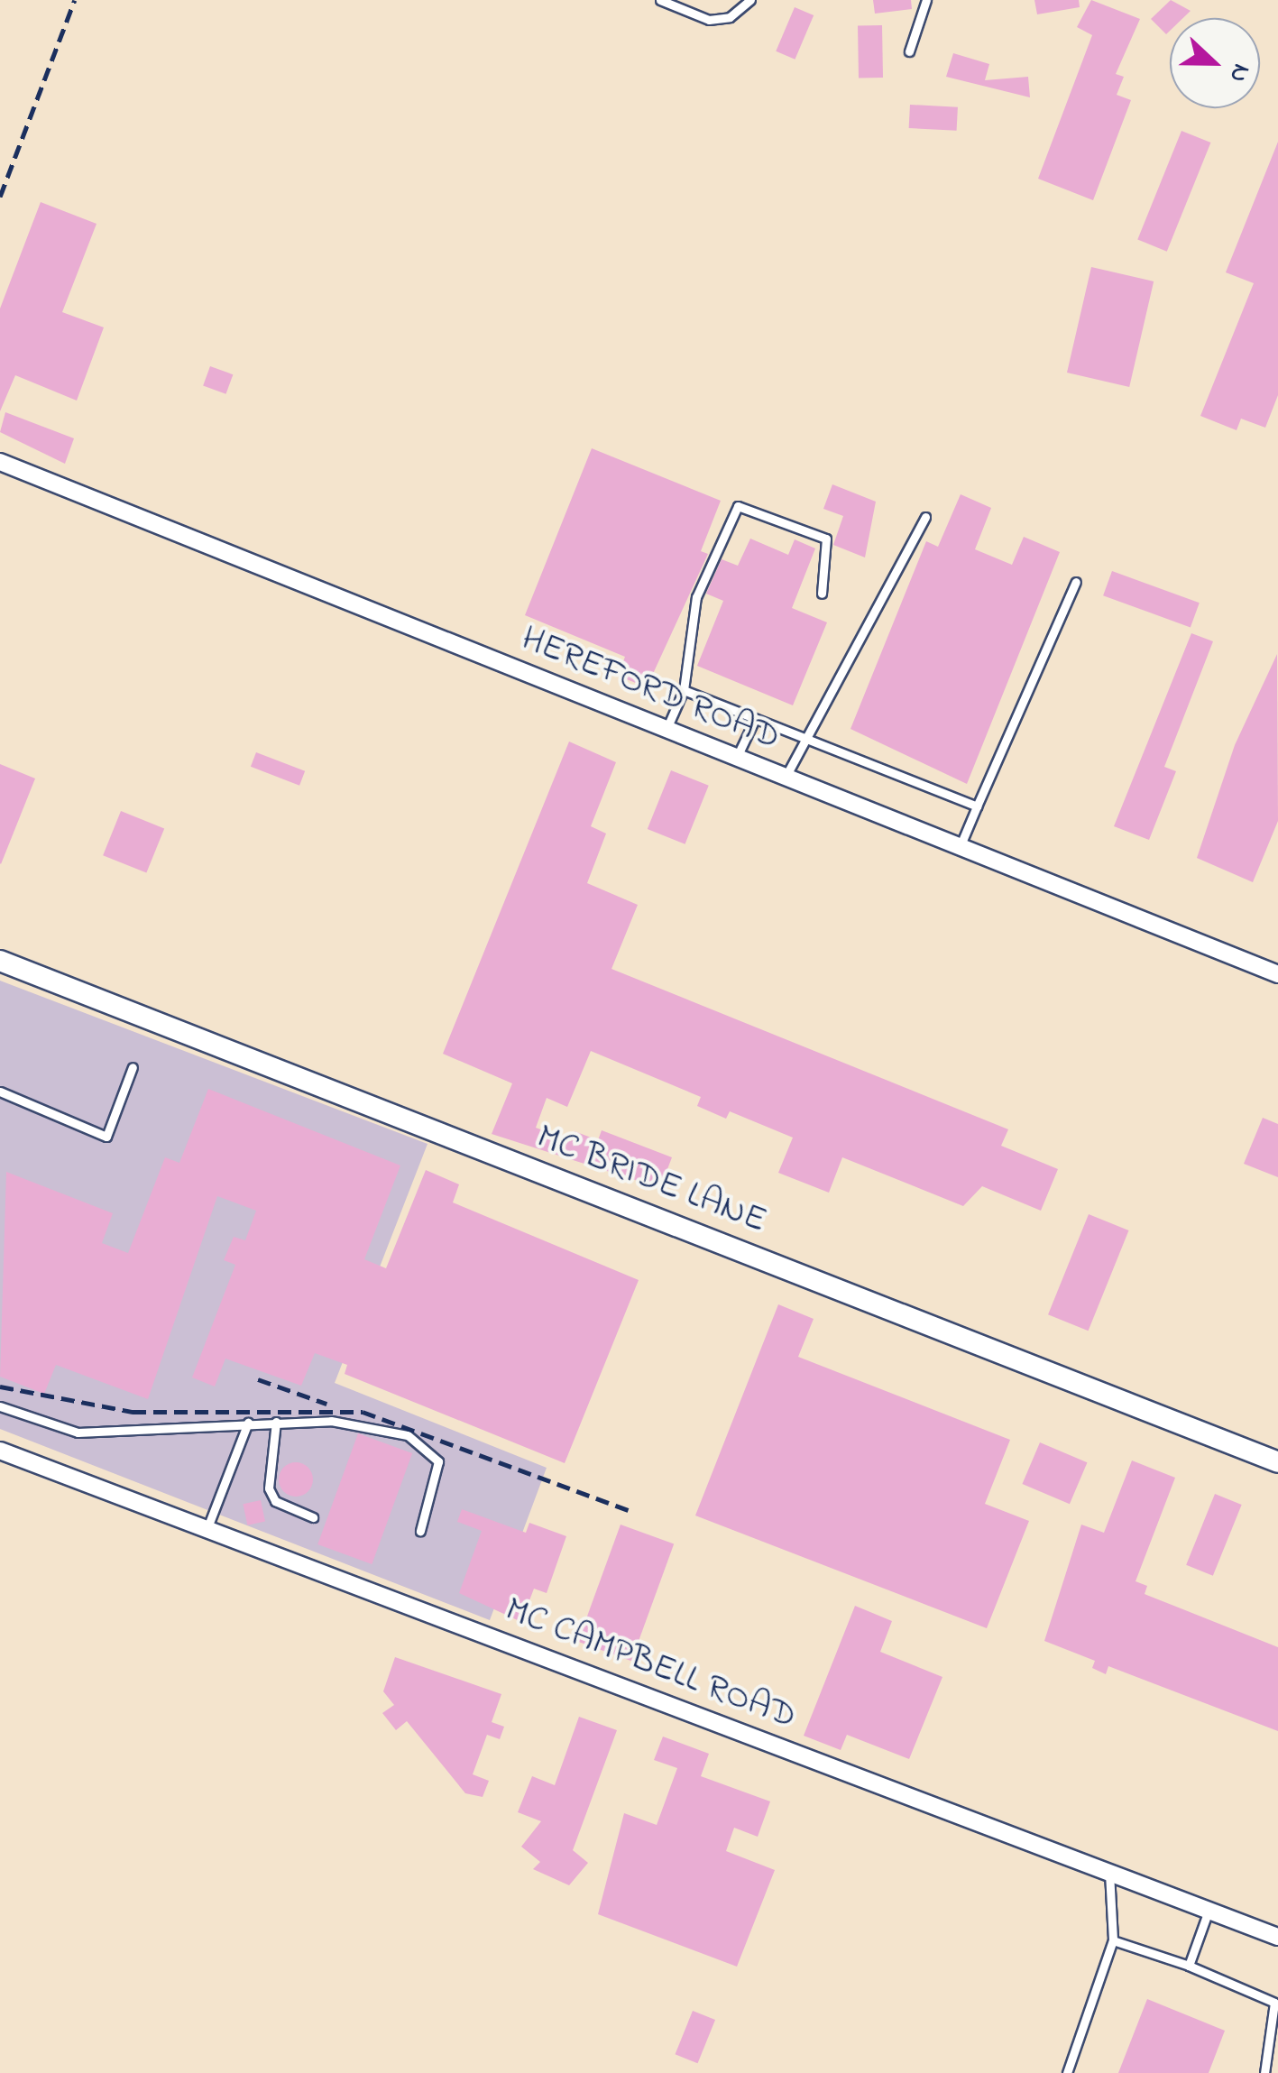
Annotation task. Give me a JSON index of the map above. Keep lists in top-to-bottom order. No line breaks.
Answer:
{"streets":{"street":["HEREFORD ROAD","MC BRIDE LANE","MC CAMPBELL ROAD"]},"north":"right"}
